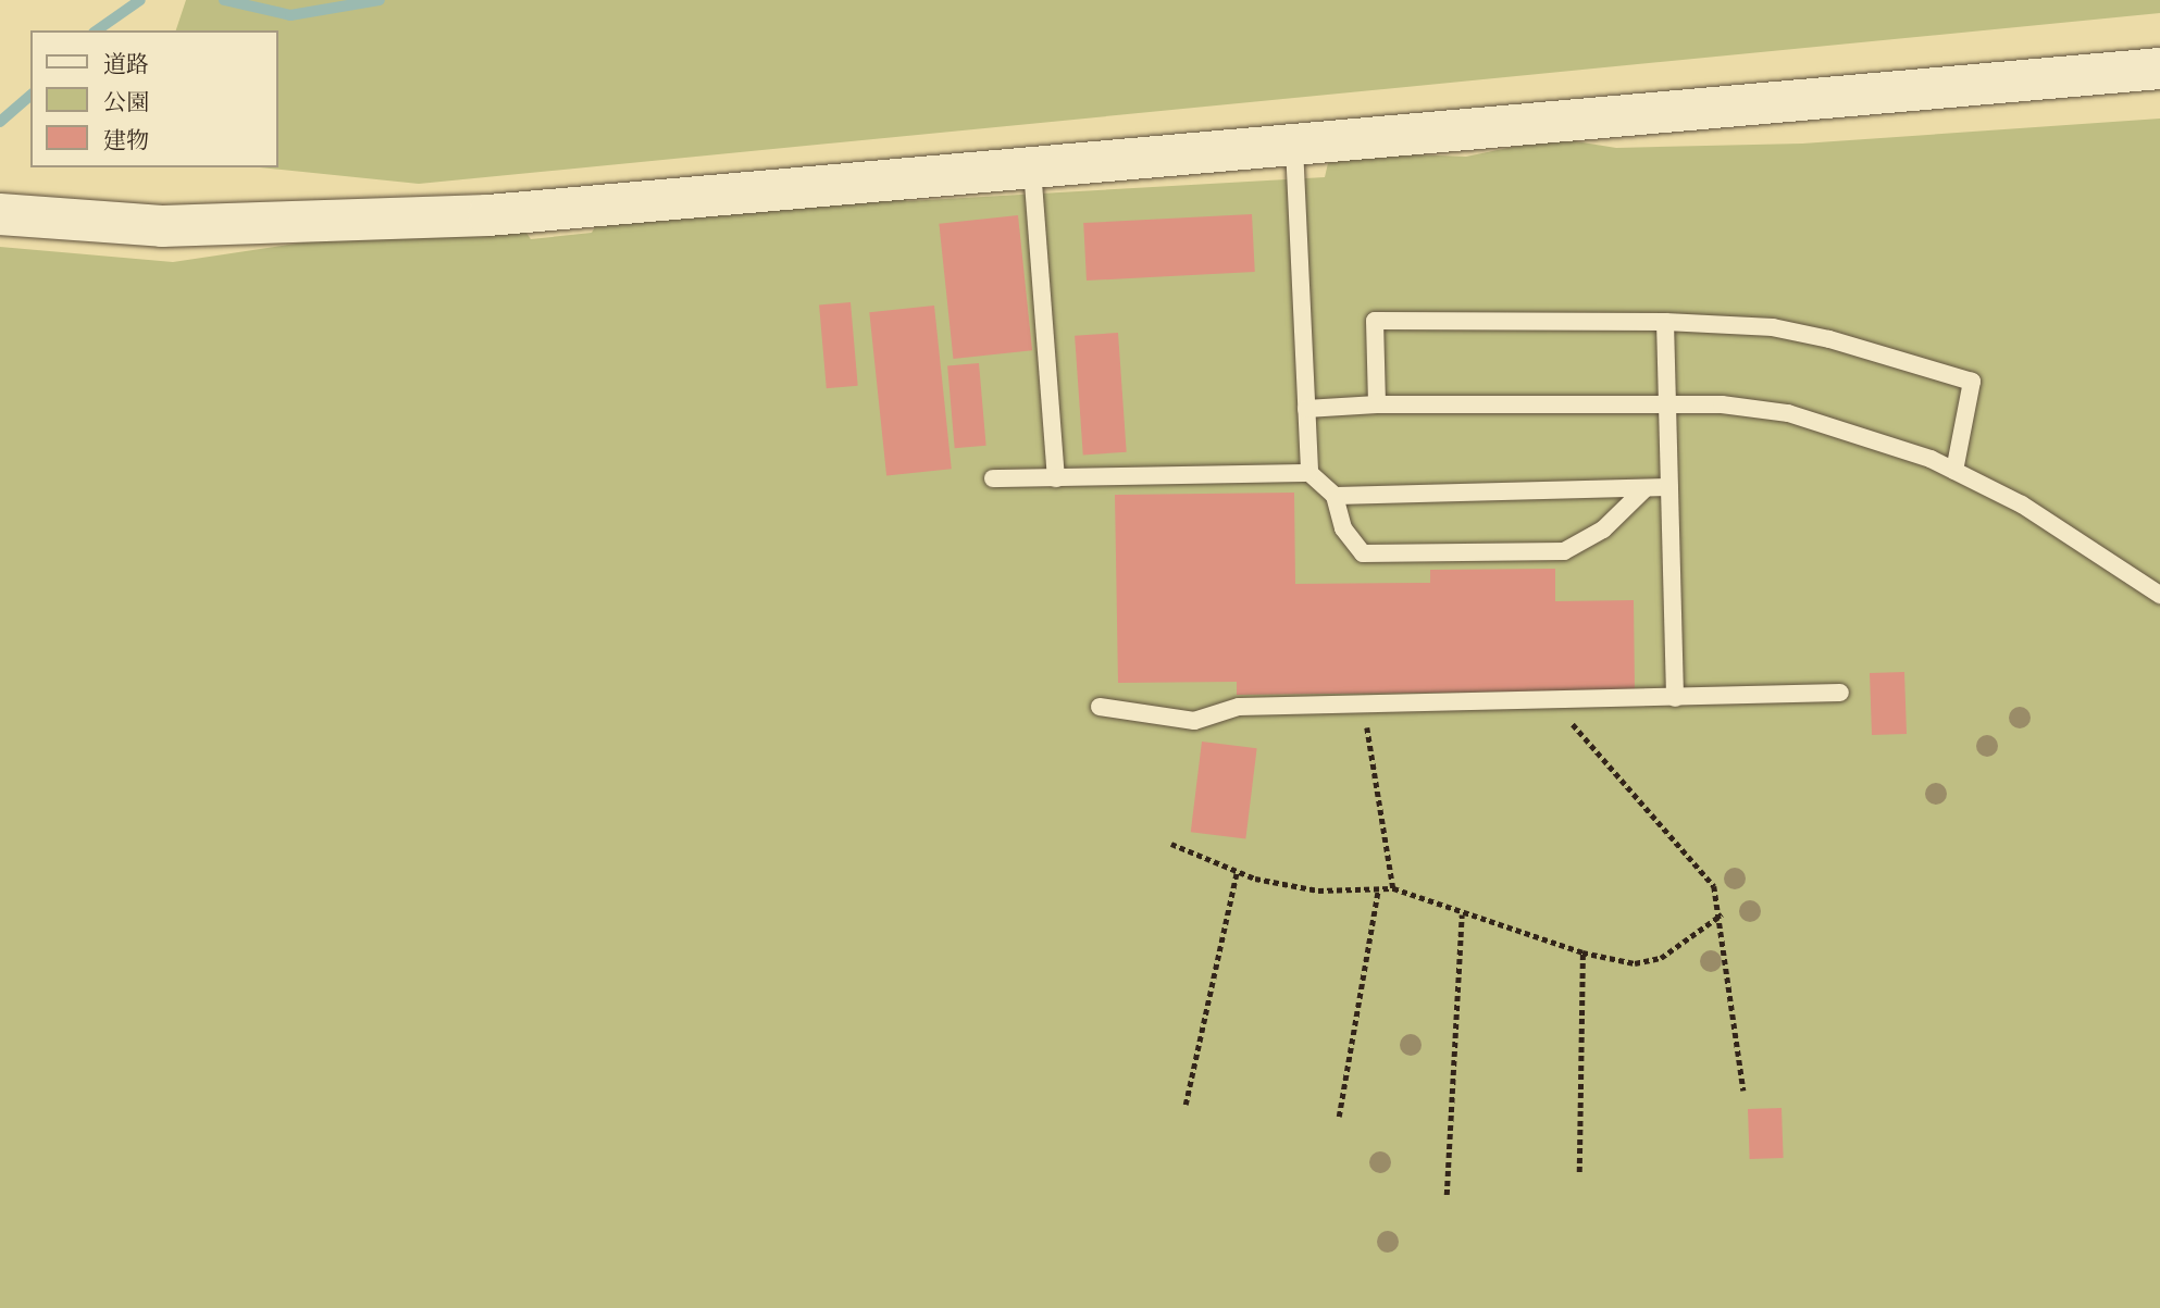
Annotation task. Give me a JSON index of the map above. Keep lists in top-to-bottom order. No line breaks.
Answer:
{"legend":["道路","公園","建物"]}
